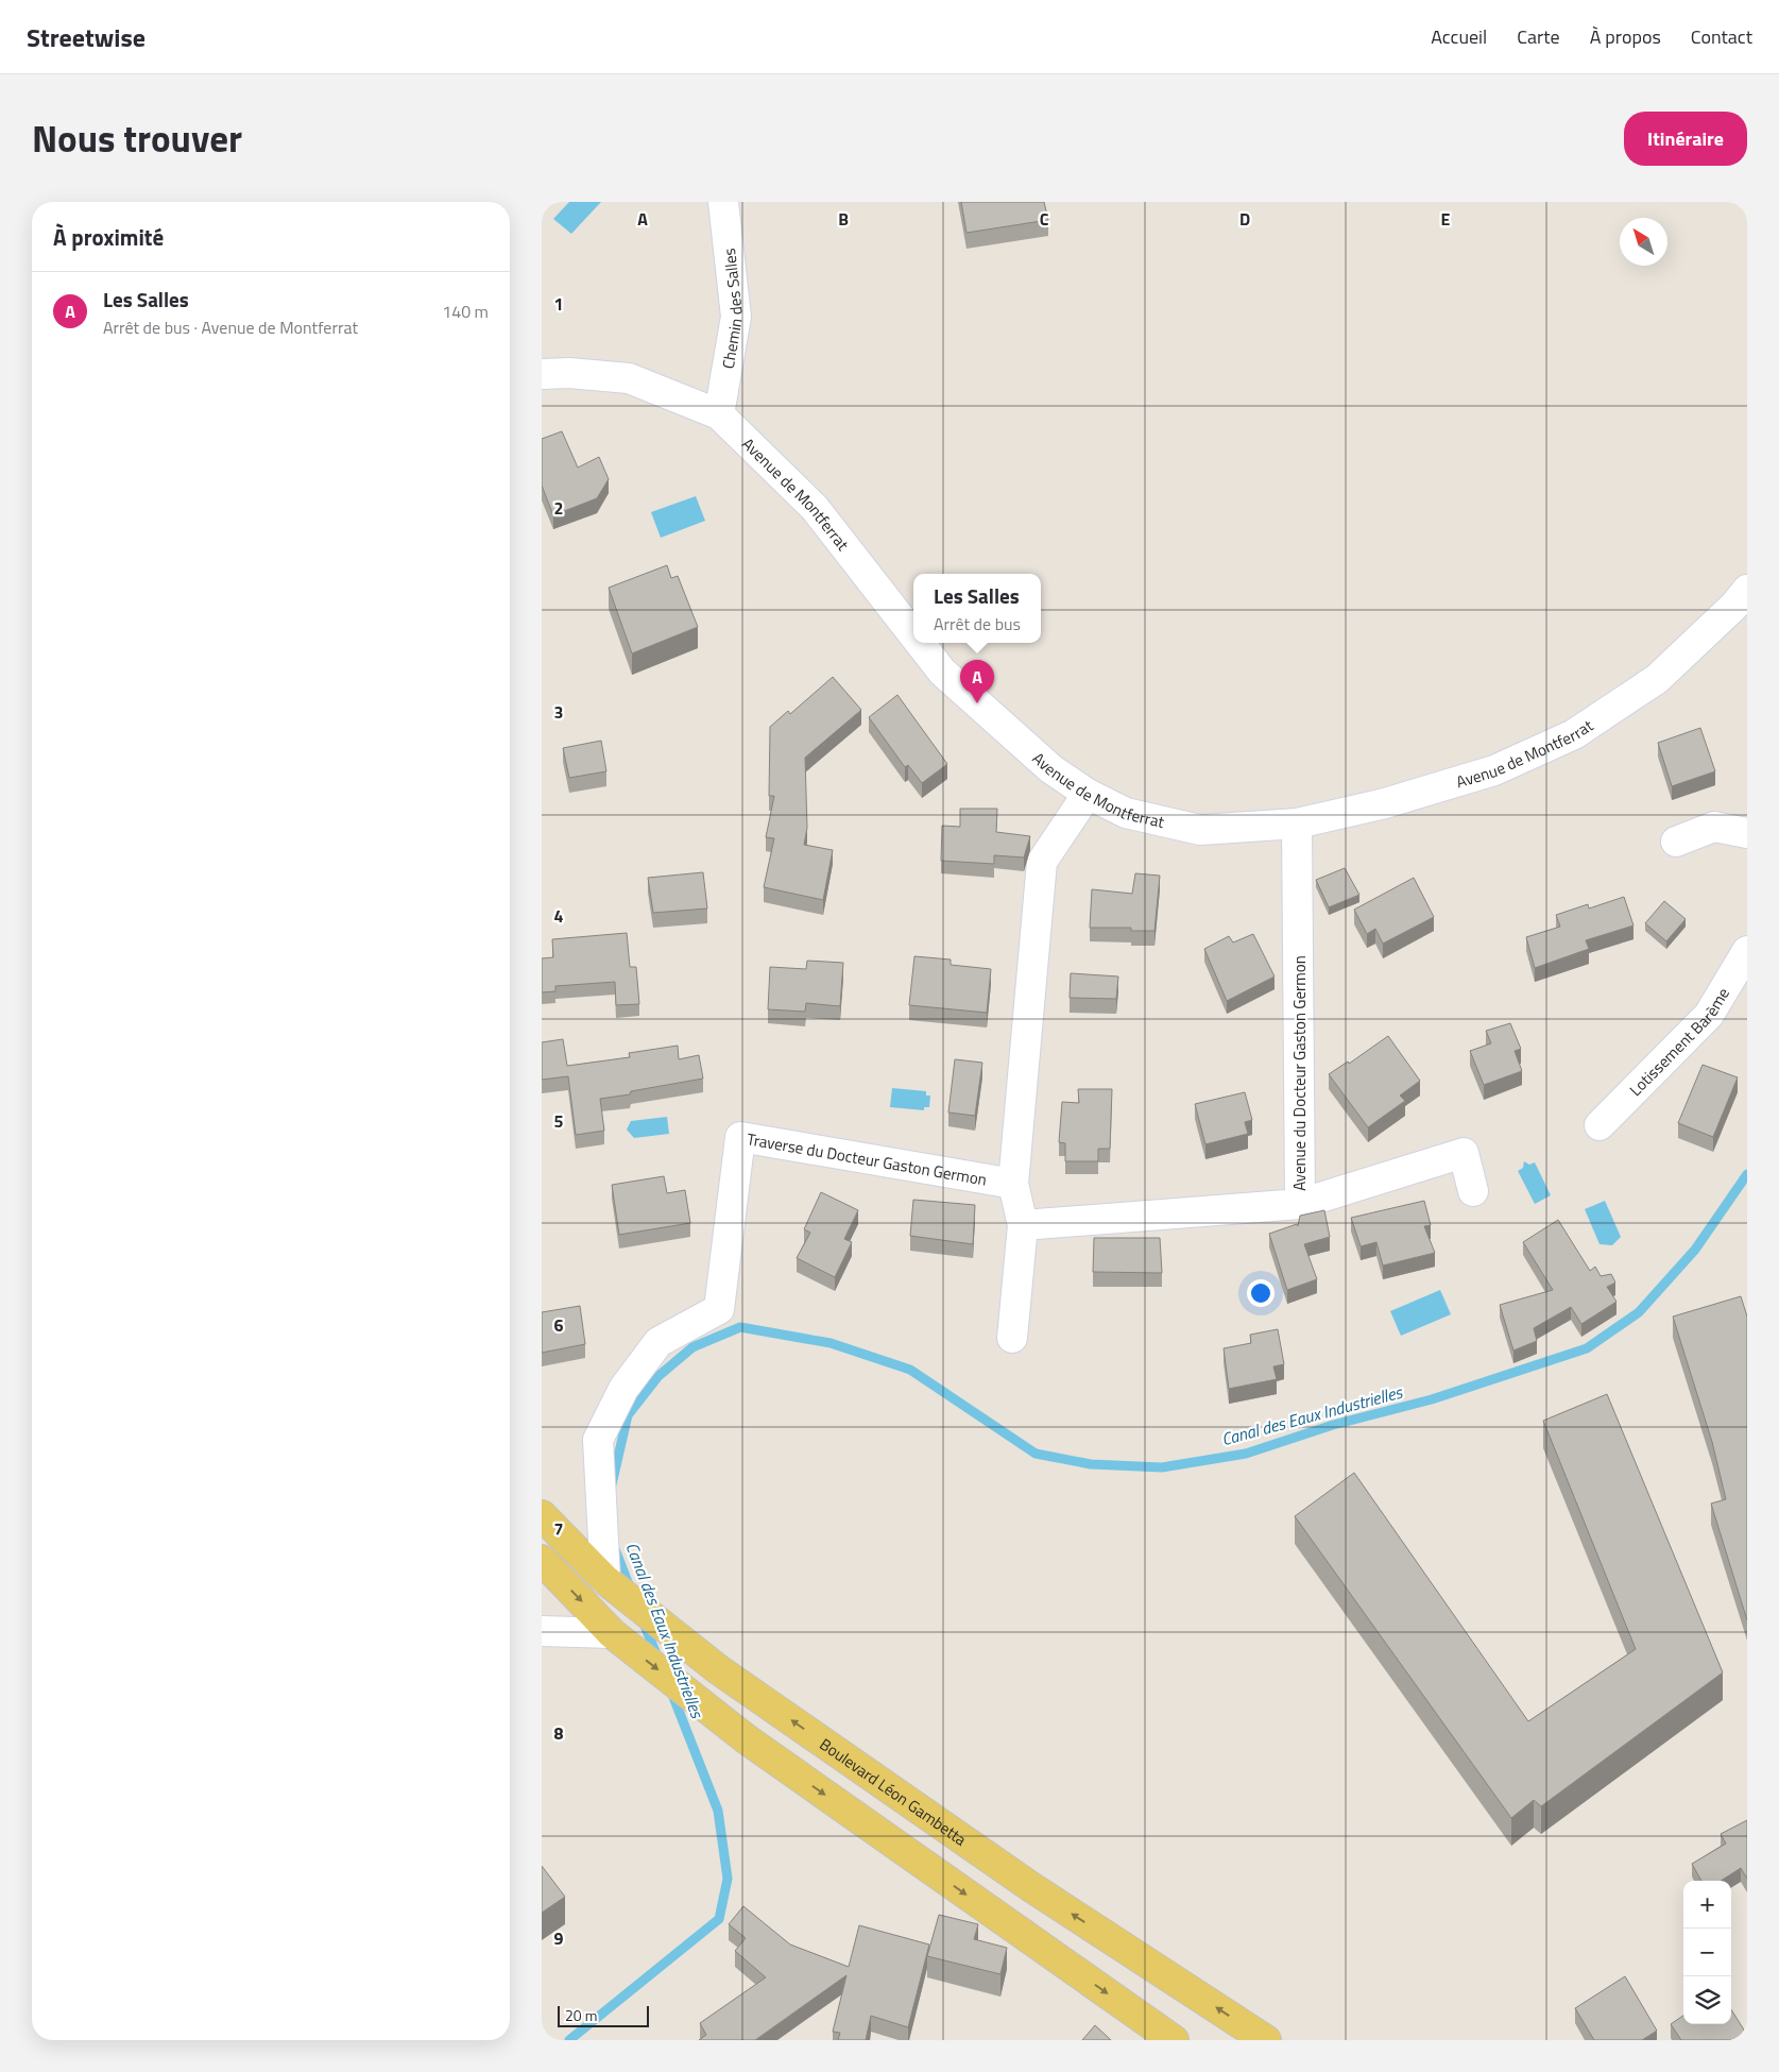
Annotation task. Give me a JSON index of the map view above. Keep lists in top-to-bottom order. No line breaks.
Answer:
{"streets":{"main road":["Boulevard Léon Gambetta"],"street":["Chemin des Salles","Avenue de Montferrat","Lotissement Barème","Avenue du Docteur Gaston Germon","Traverse du Docteur Gaston Germon"]},"crossings":[["Chemin des Salles","Avenue de Montferrat"],["Avenue de Montferrat","Avenue du Docteur Gaston Germon"],["Traverse du Docteur Gaston Germon","Boulevard Léon Gambetta"]],"water":["Canal des Eaux Industrielles"],"scale_bar":"20 m","north":"top left","page":{"header":"Streetwise","nav":["Accueil","Carte","À propos","Contact"],"title":"Nous trouver","buttons":"Itinéraire","heading":"À proximité","list":[{"mark":"A","name":"Les Salles","note":"Arrêt de bus · Avenue de Montferrat","value":"140 m"}],"popup":["Les Salles","Arrêt de bus"],"pins":"A","map_buttons":["+","−"],"scale":"20 m"},"grid":{"columns":["A","B","C","D","E"],"rows":["1","2","3","4","5","6","7","8","9"]}}
